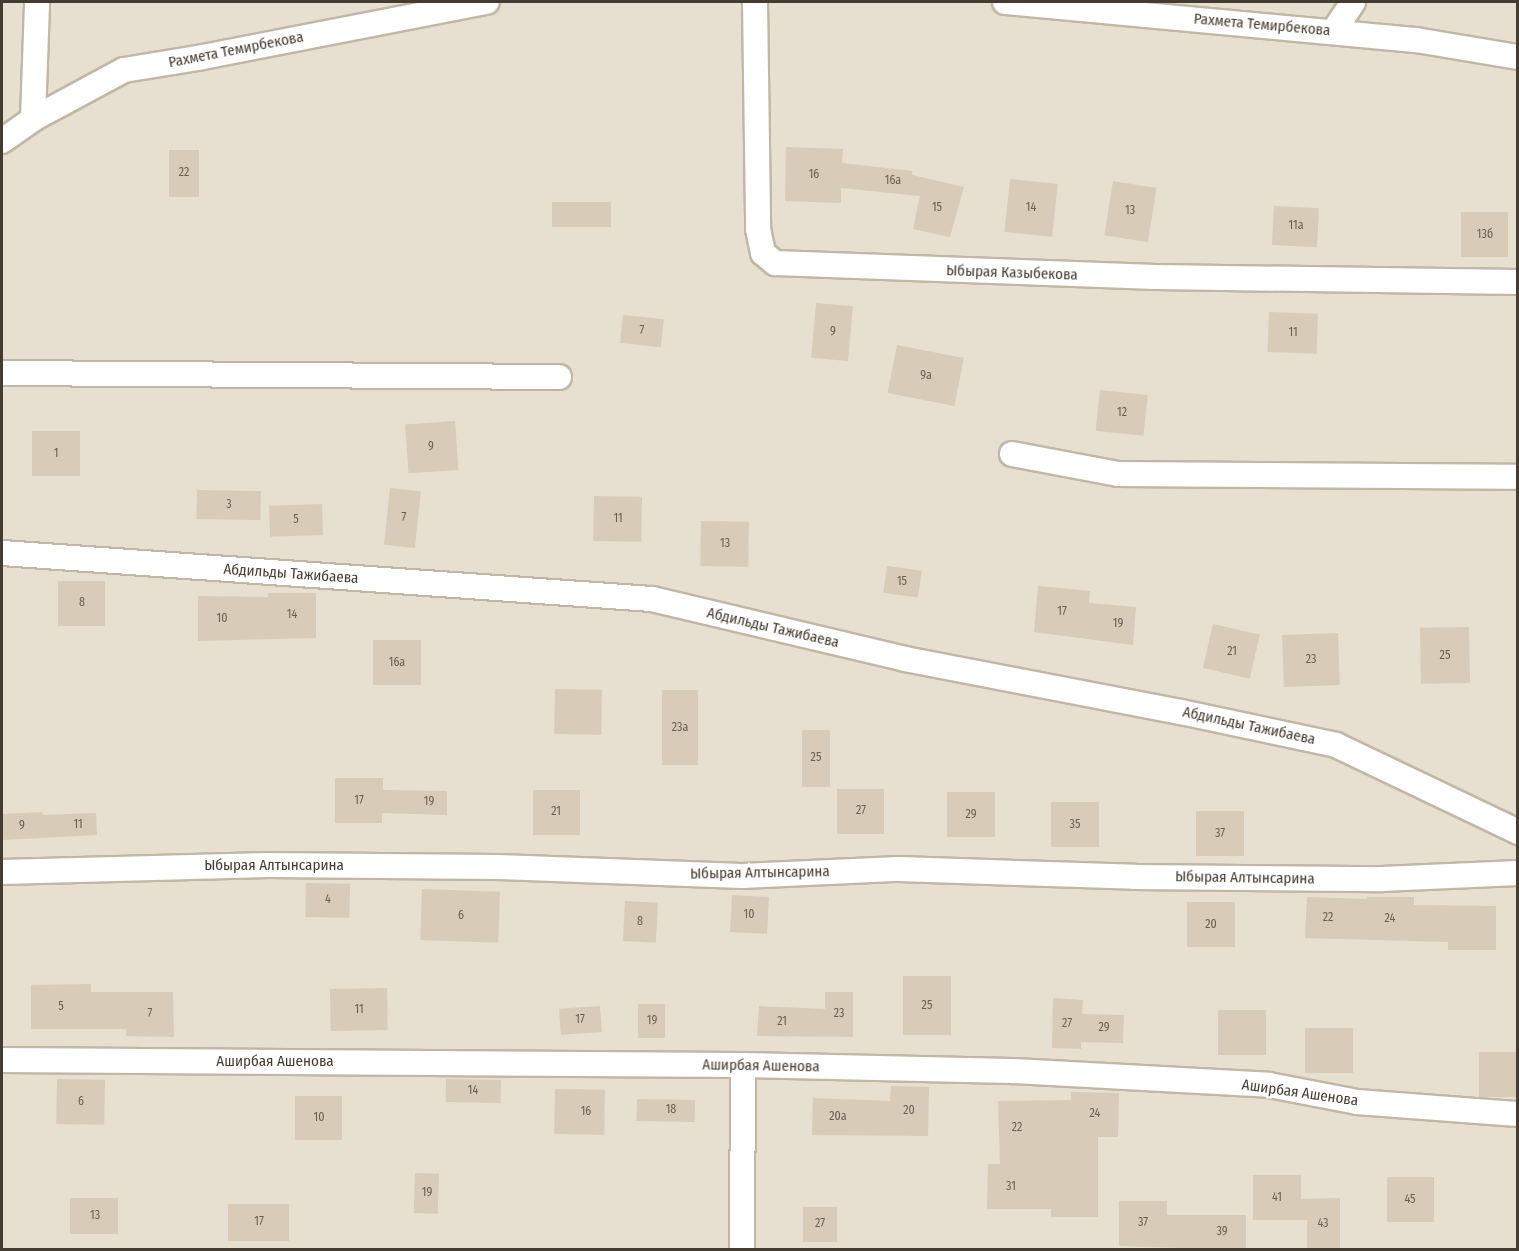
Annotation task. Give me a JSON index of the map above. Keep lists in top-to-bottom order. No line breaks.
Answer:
{"streets":{"street":["Рахмета Темирбекова","Ыбырая Казыбекова","Абдильды Тажибаева","Ыбырая Алтынсарина","Аширбая Ашенова"]},"house_numbers":["22","16","16а","15","14","13","11а","13б","7","9","11","9а","12","9","1","3","7","11","5","13","15","8","17","14","10","19","21","25","23","16а","23а","25","17","19","27","21","29","11","35","9","37","4","10","6","22","24","8","20","25","5","11","7","23","17","19","21","27","29","14","6","18","20","16","24","20а","10","22","31","19","41","45","13","17","37","27","43","39"]}
